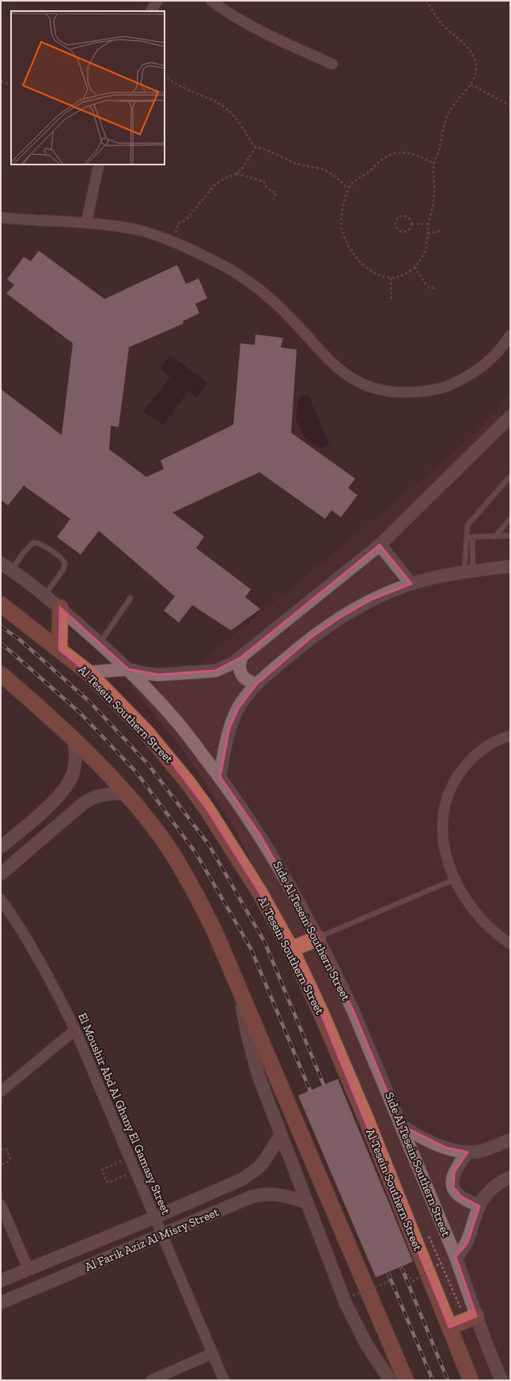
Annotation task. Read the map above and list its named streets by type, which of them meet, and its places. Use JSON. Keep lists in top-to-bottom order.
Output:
{
  "streets": {
    "main road": ["Al Tesein Southern Street"],
    "street": ["Side Al Tesein Southern Street", "El Moushir Abd Al Ghany El Gamasy Street", "Al Farik Aziz Al Misry Street"]
  },
  "crossings": [
    ["El Moushir Abd Al Ghany El Gamasy Street", "Al Farik Aziz Al Misry Street"]
  ]
}
